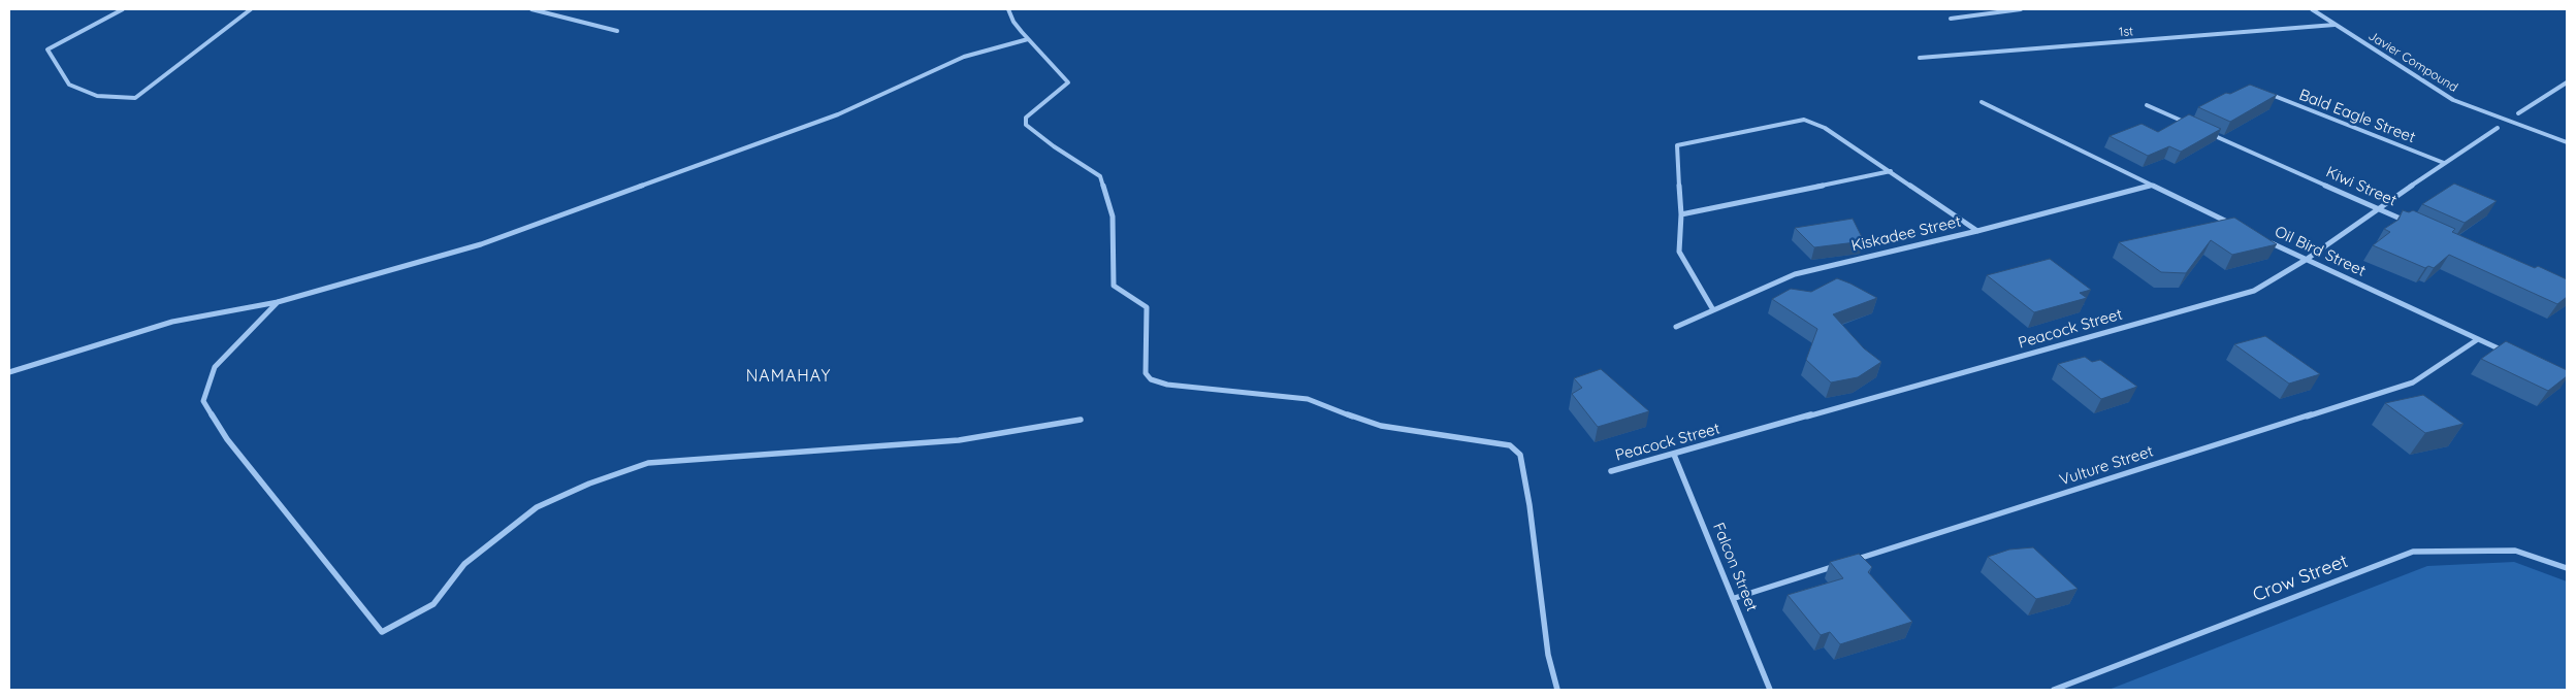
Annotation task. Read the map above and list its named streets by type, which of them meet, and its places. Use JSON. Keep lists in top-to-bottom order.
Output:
{
  "streets": {
    "street": [
      "1st",
      "Javier Compound",
      "Bald Eagle Street",
      "Kiwi Street",
      "Kiskadee Street",
      "Oil Bird Street",
      "Peacock Street",
      "Vulture Street",
      "Falcon Street",
      "Crow Street"
    ]
  },
  "crossings": [
    ["1st", "Javier Compound"],
    ["Bald Eagle Street", "Peacock Street"],
    ["Kiwi Street", "Peacock Street"],
    ["Oil Bird Street", "Peacock Street"],
    ["Oil Bird Street", "Vulture Street"],
    ["Peacock Street", "Falcon Street"]
  ],
  "districts": ["NAMAHAY"]
}
